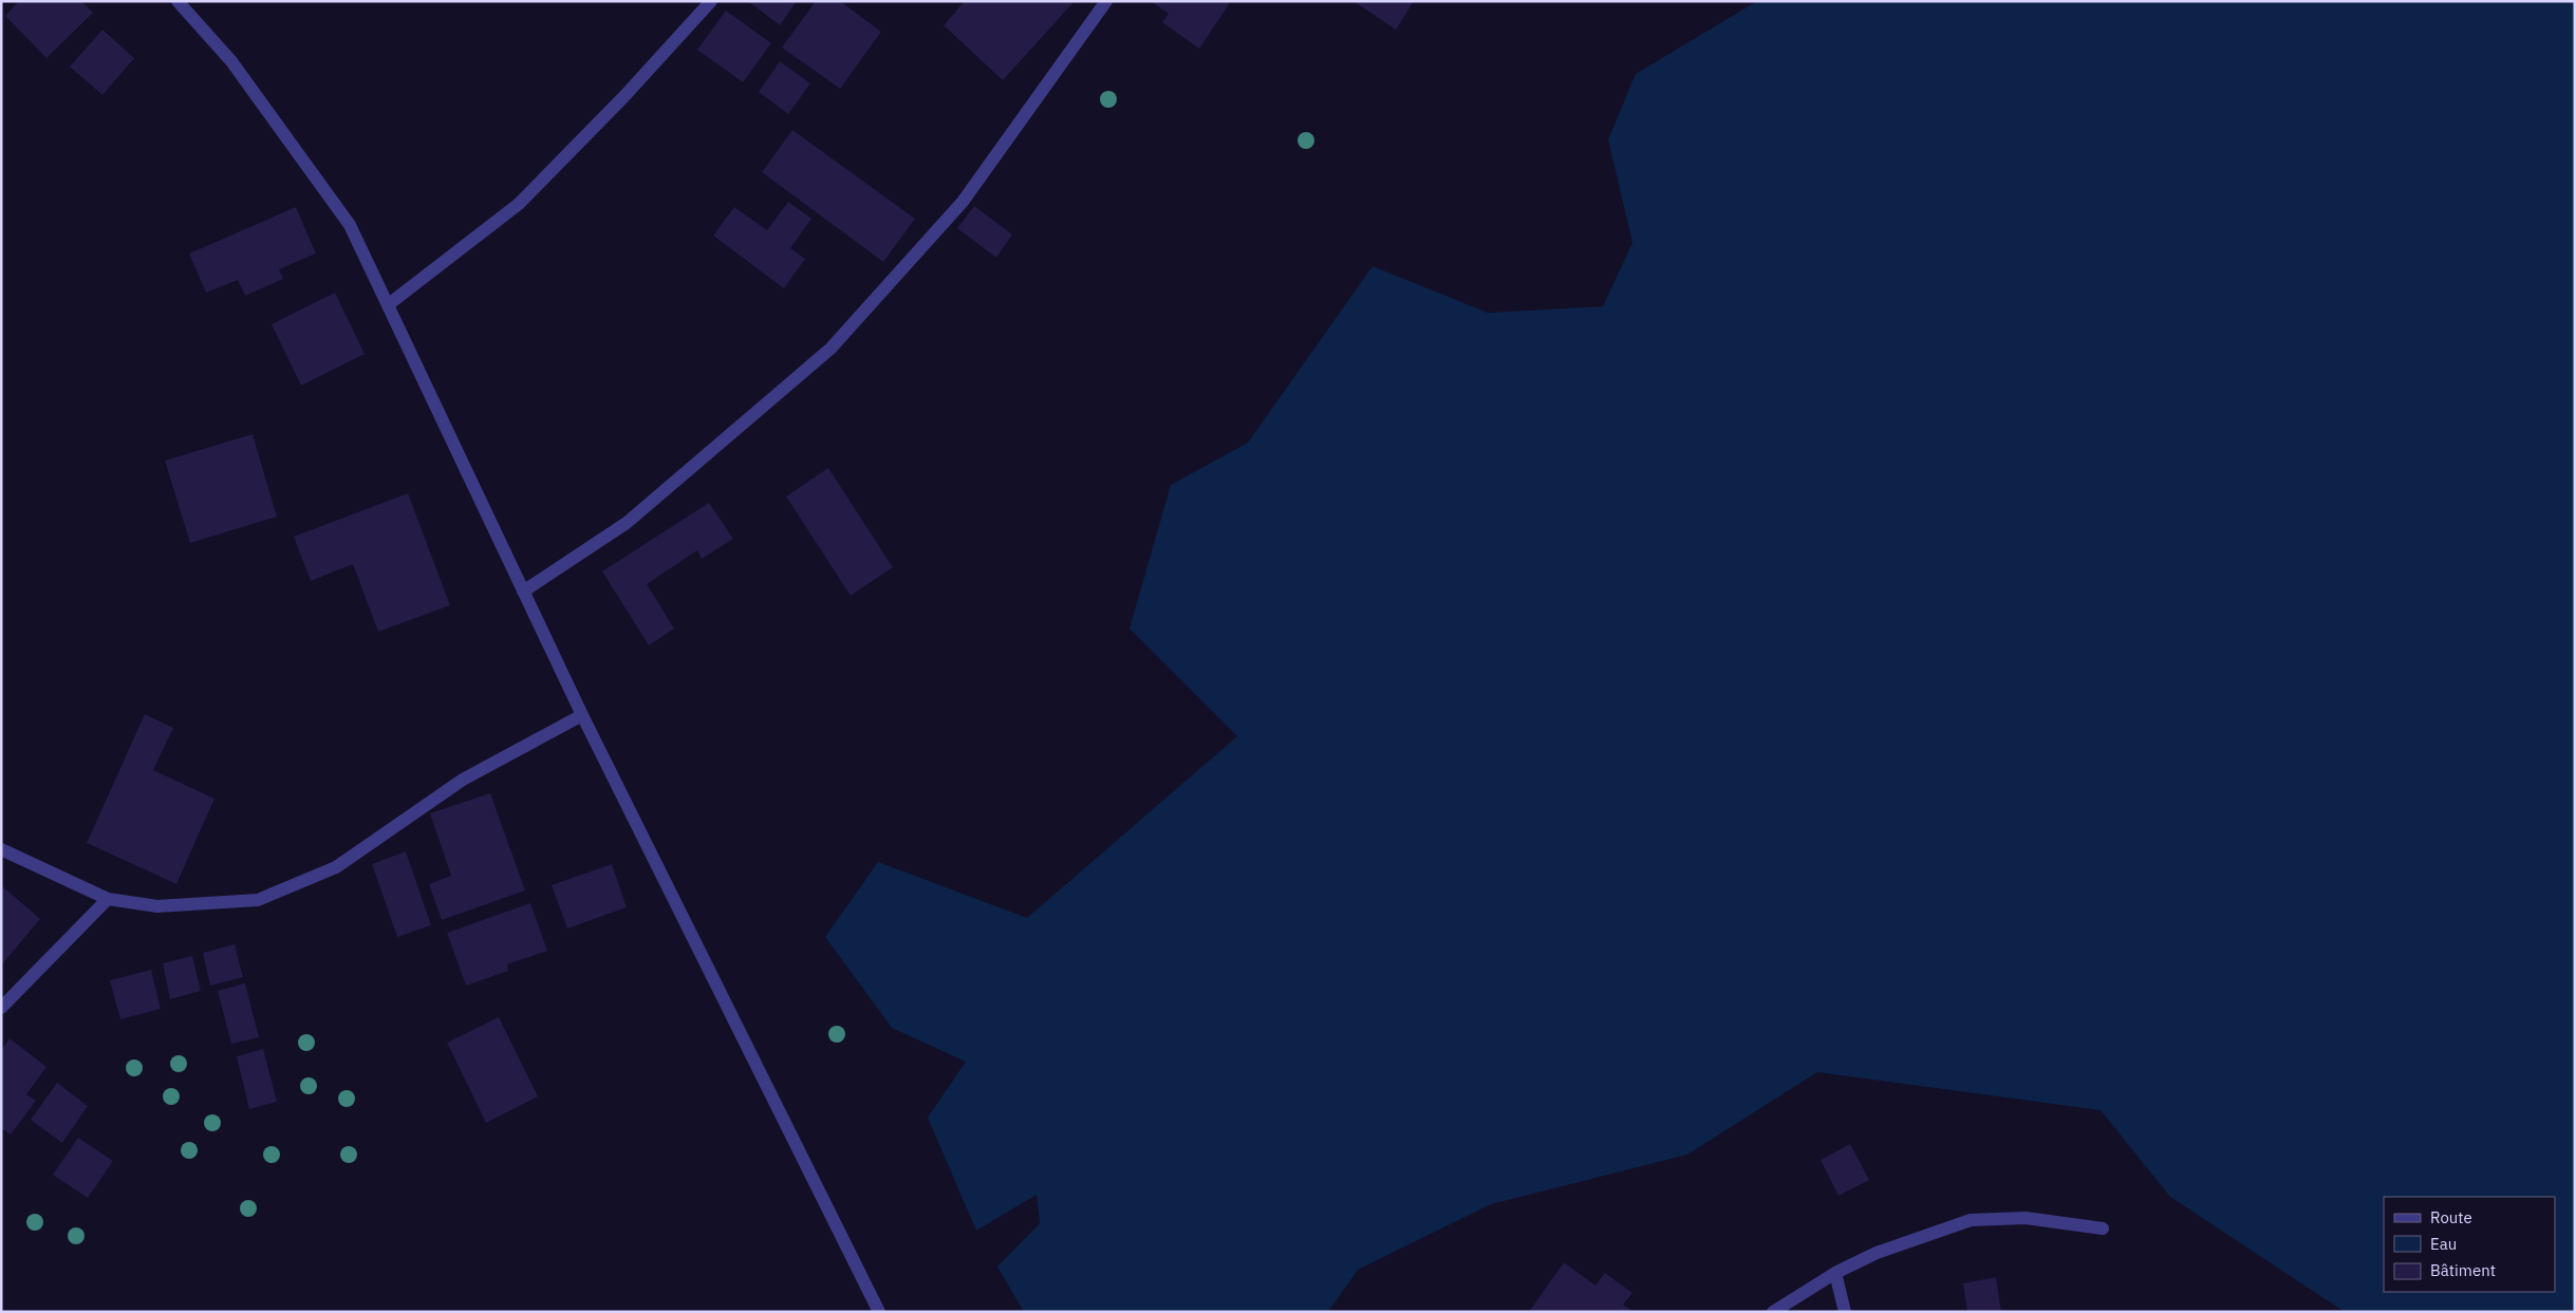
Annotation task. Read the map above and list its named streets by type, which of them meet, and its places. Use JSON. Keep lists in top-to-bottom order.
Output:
{
  "legend": ["Route", "Eau", "Bâtiment"]
}
